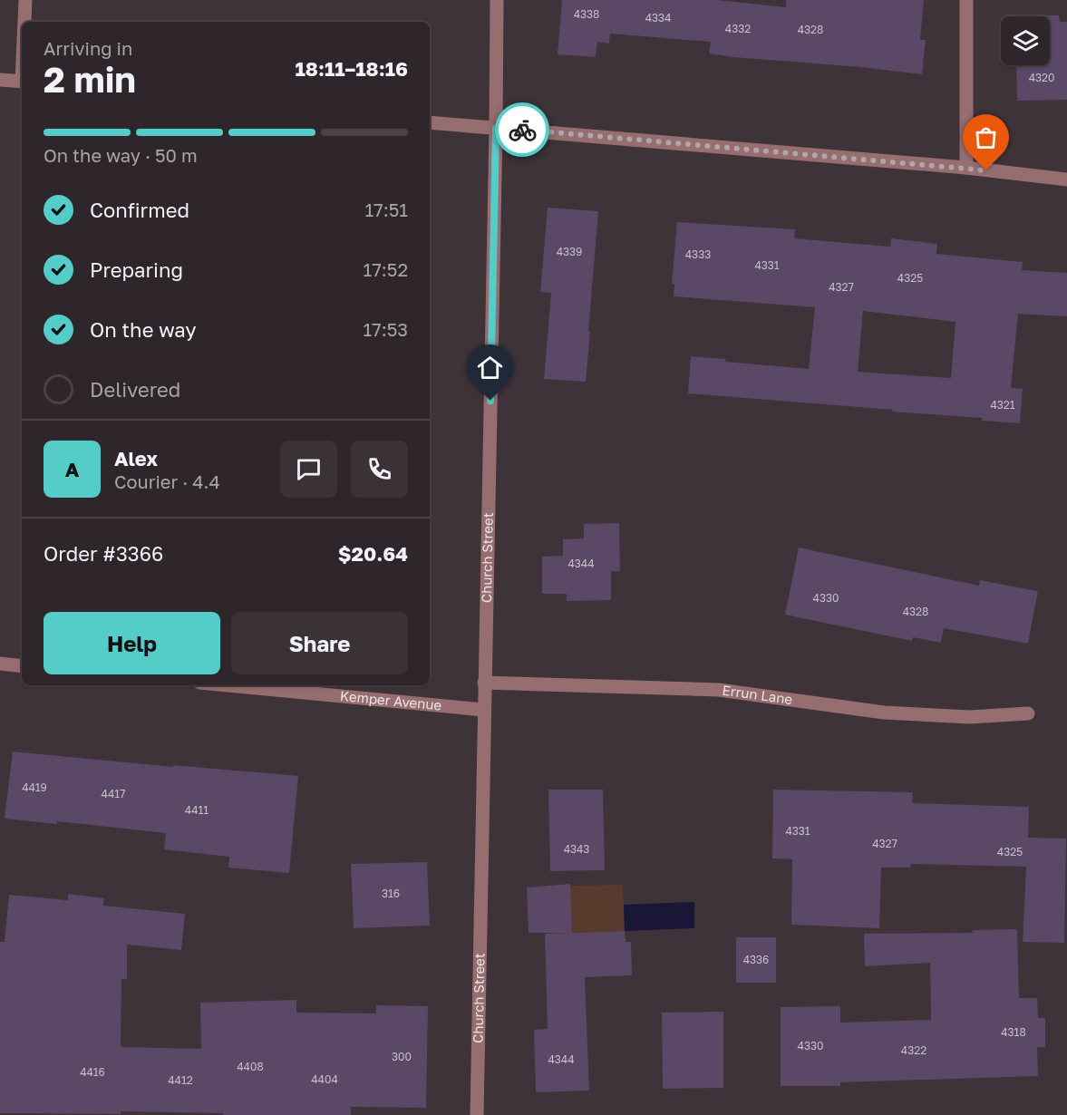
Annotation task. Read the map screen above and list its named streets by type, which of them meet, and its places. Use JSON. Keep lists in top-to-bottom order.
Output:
{
  "streets": {
    "street": ["Church Street", "Errun Lane", "Kemper Avenue"]
  },
  "crossings": [
    ["Church Street", "Errun Lane"],
    ["Church Street", "Kemper Avenue"]
  ],
  "house_numbers": [
    "4338",
    "4334",
    "4332",
    "4328",
    "4320",
    "4339",
    "4333",
    "4331",
    "4325",
    "4327",
    "4321",
    "4344",
    "4330",
    "4328",
    "4419",
    "4417",
    "4411",
    "4331",
    "4327",
    "4343",
    "4325",
    "316",
    "4336",
    "4318",
    "4330",
    "4322",
    "300",
    "4344",
    "4408",
    "4416",
    "4404",
    "4412"
  ],
  "page": {
    "heading": ["2 min", "Arriving in", "18:11–18:16"],
    "panel": [
      "Alex",
      "Courier · 4.4",
      "Order #3366",
      "$20.64"
    ],
    "bar": "On the way · 50 m",
    "list": [
      ["Confirmed", "17:51"],
      ["Preparing", "17:52"],
      ["On the way", "17:53"],
      "Delivered"
    ],
    "round": "A",
    "buttons": ["Help", "Share"]
  }
}
